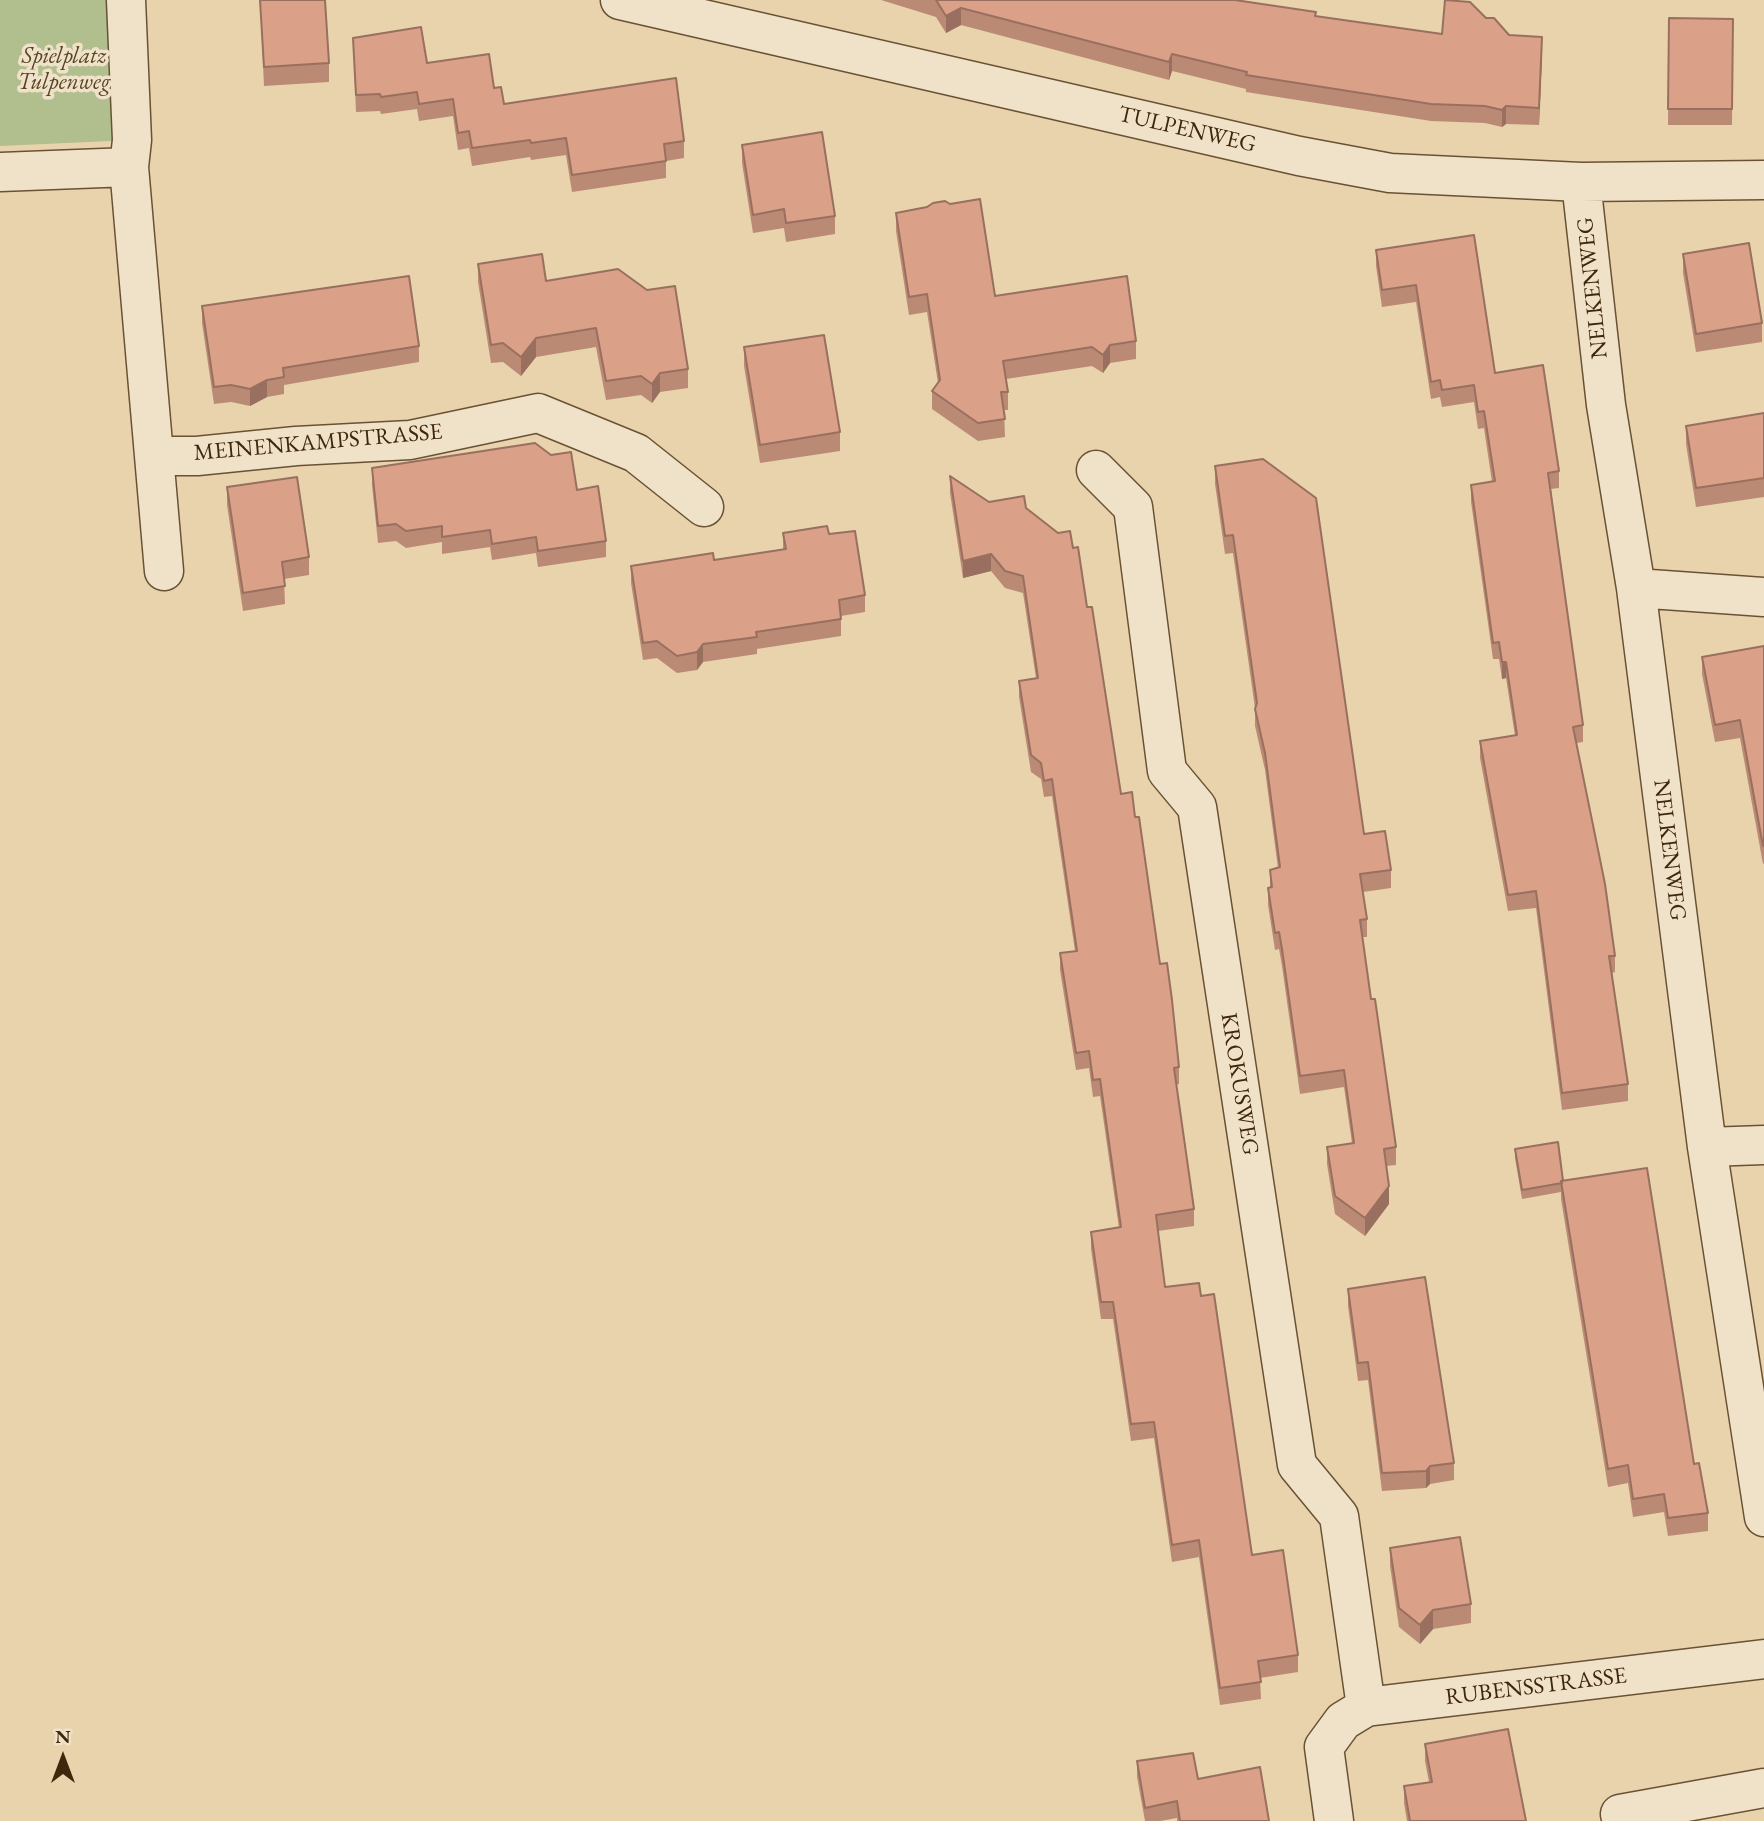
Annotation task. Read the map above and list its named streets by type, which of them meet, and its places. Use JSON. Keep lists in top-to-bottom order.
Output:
{
  "streets": {
    "street": [
      "TULPENWEG",
      "NELKENWEG",
      "MEINENKAMPSTRASSE",
      "KROKUSWEG",
      "RUBENSSTRASSE"
    ]
  },
  "crossings": [
    ["TULPENWEG", "NELKENWEG"],
    ["KROKUSWEG", "RUBENSSTRASSE"]
  ],
  "parks": ["Spielplatz Tulpenweg"],
  "north": "top"
}
